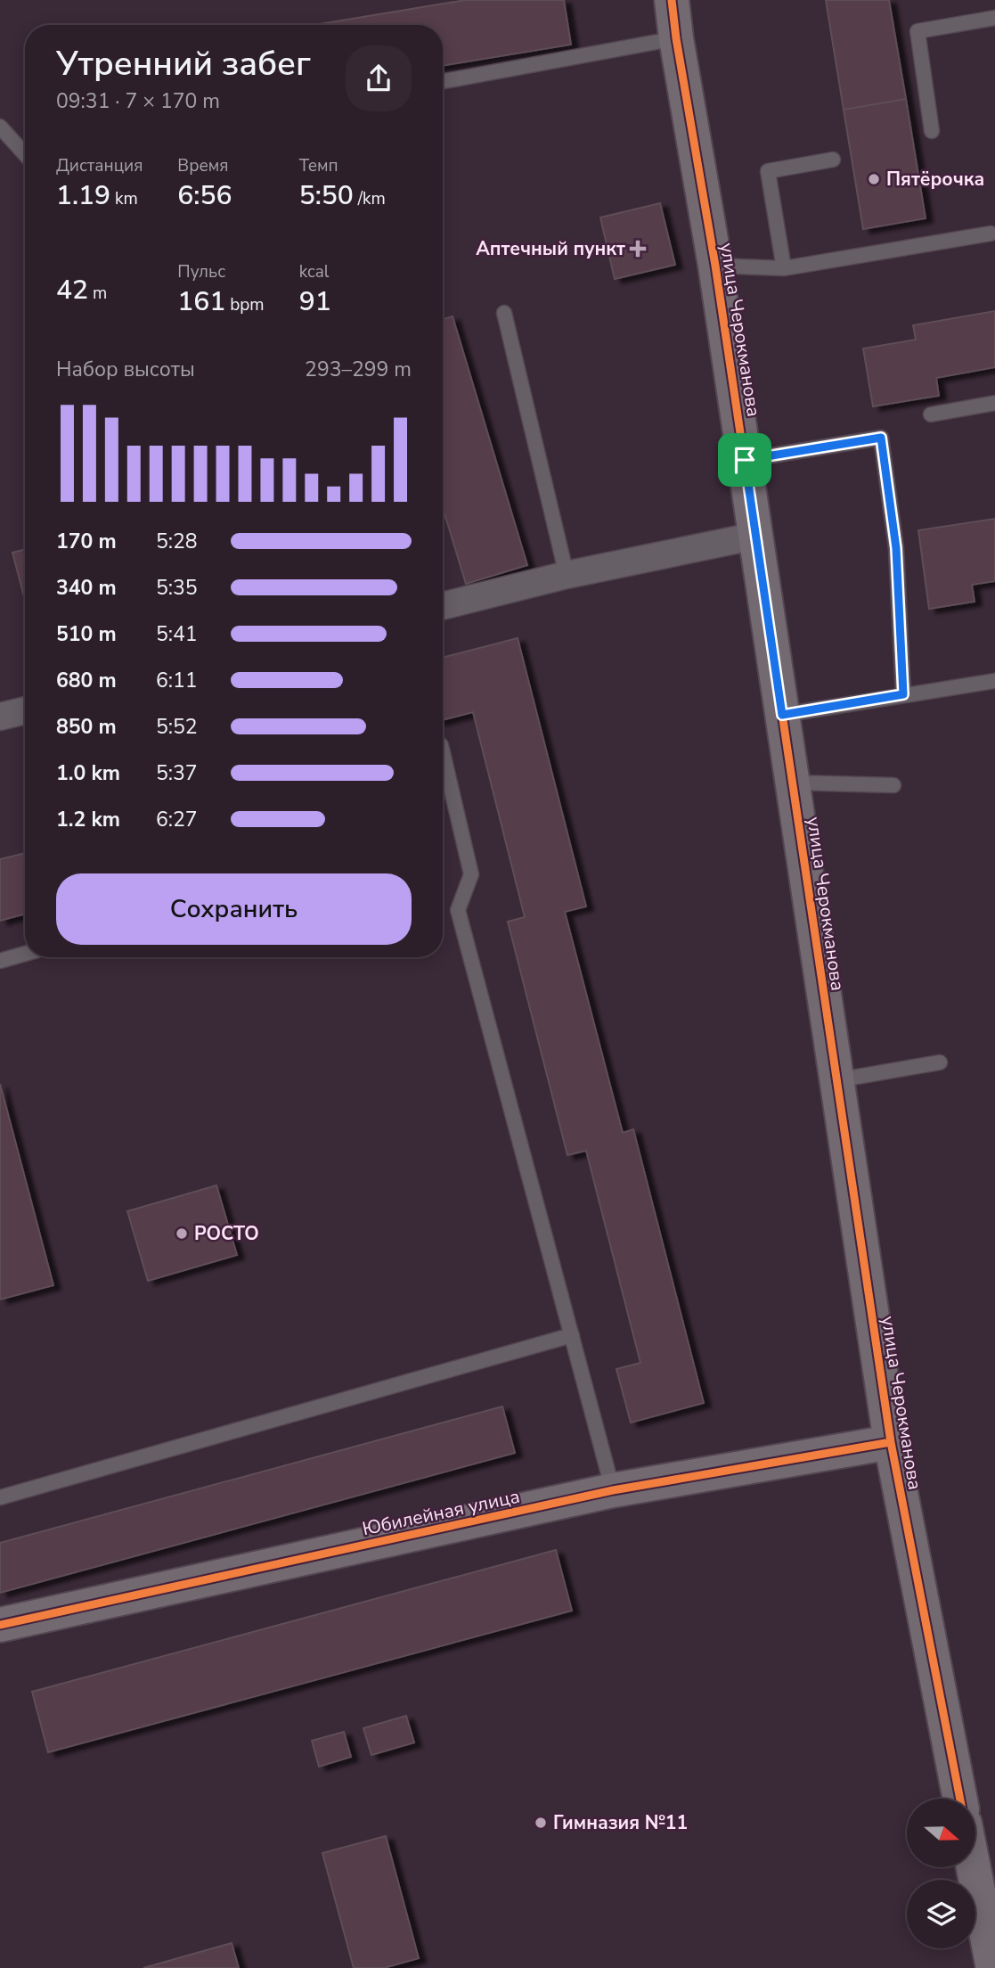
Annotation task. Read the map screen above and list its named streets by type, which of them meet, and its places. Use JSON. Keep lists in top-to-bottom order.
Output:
{
  "streets": {
    "street": ["улица Черокманова", "Юбилейная улица"]
  },
  "crossings": [
    ["улица Черокманова", "Юбилейная улица"]
  ],
  "places": {
    "other": ["Пятёрочка", "РОСТО", "Гимназия №11"],
    "health": ["Аптечный пункт"]
  },
  "north": "right",
  "page": {
    "heading": ["Утренний забег", "09:31 · 7 × 170 m"],
    "stats": [
      ["Дистанция", "1.19 km"],
      ["Время", "6:56"],
      ["Темп", "5:50 /km"],
      ["42 m"],
      ["Пульс", "161 bpm"],
      ["kcal", "91"]
    ],
    "chart": ["Набор высоты", "293–299 m"],
    "list": [
      {
        "name": "170 m",
        "note": "5:28"
      },
      {
        "name": "340 m",
        "note": "5:35"
      },
      {
        "name": "510 m",
        "note": "5:41"
      },
      {
        "name": "680 m",
        "note": "6:11"
      },
      {
        "name": "850 m",
        "note": "5:52"
      },
      {
        "name": "1.0 km",
        "note": "5:37"
      },
      {
        "name": "1.2 km",
        "note": "6:27"
      }
    ],
    "buttons": "Сохранить"
  }
}
